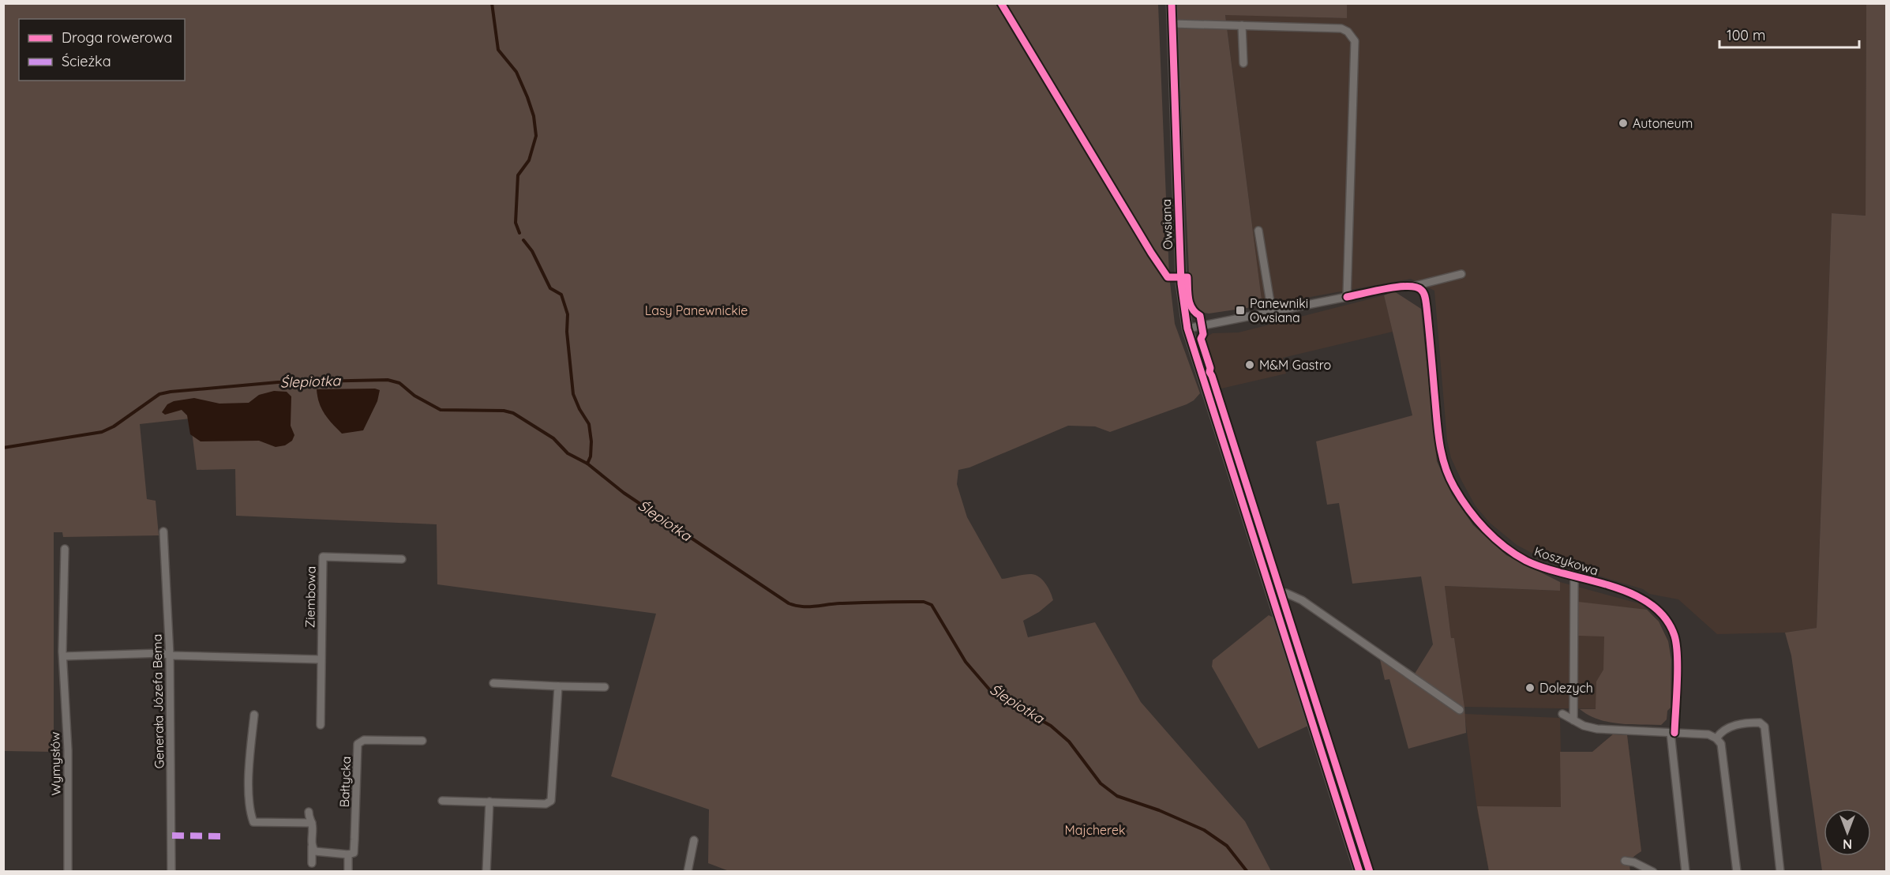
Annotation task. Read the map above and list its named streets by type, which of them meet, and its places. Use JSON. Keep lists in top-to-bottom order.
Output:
{
  "streets": {
    "street": [
      "Owsiana",
      "Koszykowa",
      "Ziembowa",
      "Generała Józefa Bema",
      "Wymysłów",
      "Bałtycka"
    ]
  },
  "water": ["Ślepiotka"],
  "parks": ["Lasy Panewnickie", "Majcherek"],
  "places": {
    "other": ["Autoneum", "M&M Gastro", "Dolezych"],
    "transit": ["Panewniki Owsiana"]
  },
  "legend": ["Droga rowerowa", "Ścieżka"],
  "scale_bar": "100 m",
  "north": "bottom"
}
